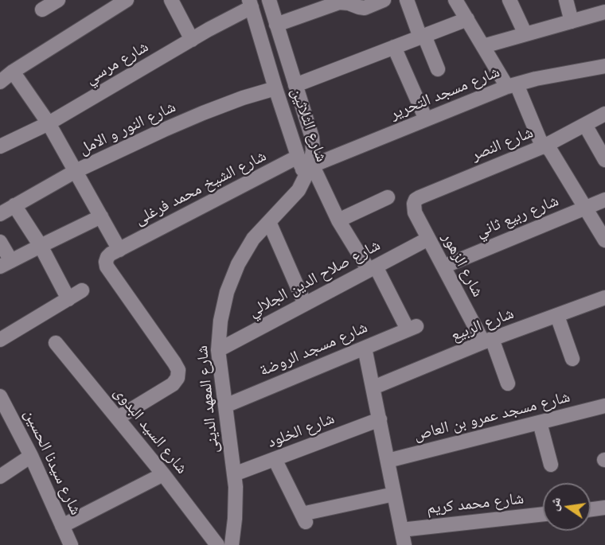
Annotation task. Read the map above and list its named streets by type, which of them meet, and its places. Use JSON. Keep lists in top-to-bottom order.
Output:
{
  "streets": {
    "street": [
      "شارع مرسي",
      "شارع مسجد التحرير",
      "شارع الثلاثين",
      "شارع النور و الامل",
      "شارع النصر",
      "شارع الشيخ محمد فرغلى",
      "شارع ربيع ثاني",
      "شارع الزهور",
      "شارع صلاح الدين الجلالي",
      "شارع الربيع",
      "شارع مسجد الروضة",
      "شارع المعهد الدينى",
      "شارع مسجد عمرو بن العاص",
      "شارع السيد البدوى",
      "شارع الخلود",
      "شارع سيدنا الحسين",
      "شارع محمد كريم"
    ]
  },
  "crossings": [
    ["شارع مرسي", "شارع الثلاثين"],
    ["شارع مسجد التحرير", "شارع الثلاثين"],
    ["شارع مسجد التحرير", "شارع الشيخ محمد فرغلى"],
    ["شارع مسجد التحرير", "شارع المعهد الدينى"],
    ["شارع الثلاثين", "شارع النور و الامل"],
    ["شارع الثلاثين", "شارع الشيخ محمد فرغلى"],
    ["شارع الثلاثين", "شارع المعهد الدينى"],
    ["شارع النصر", "شارع الزهور"],
    ["شارع الشيخ محمد فرغلى", "شارع المعهد الدينى"],
    ["شارع ربيع ثاني", "شارع الزهور"],
    ["شارع الزهور", "شارع صلاح الدين الجلالي"],
    ["شارع الزهور", "شارع الربيع"],
    ["شارع صلاح الدين الجلالي", "شارع مسجد الروضة"],
    ["شارع صلاح الدين الجلالي", "شارع المعهد الدينى"],
    ["شارع مسجد الروضة", "شارع المعهد الدينى"],
    ["شارع المعهد الدينى", "شارع السيد البدوى"],
    ["شارع المعهد الدينى", "شارع الخلود"]
  ],
  "north": "left"
}
